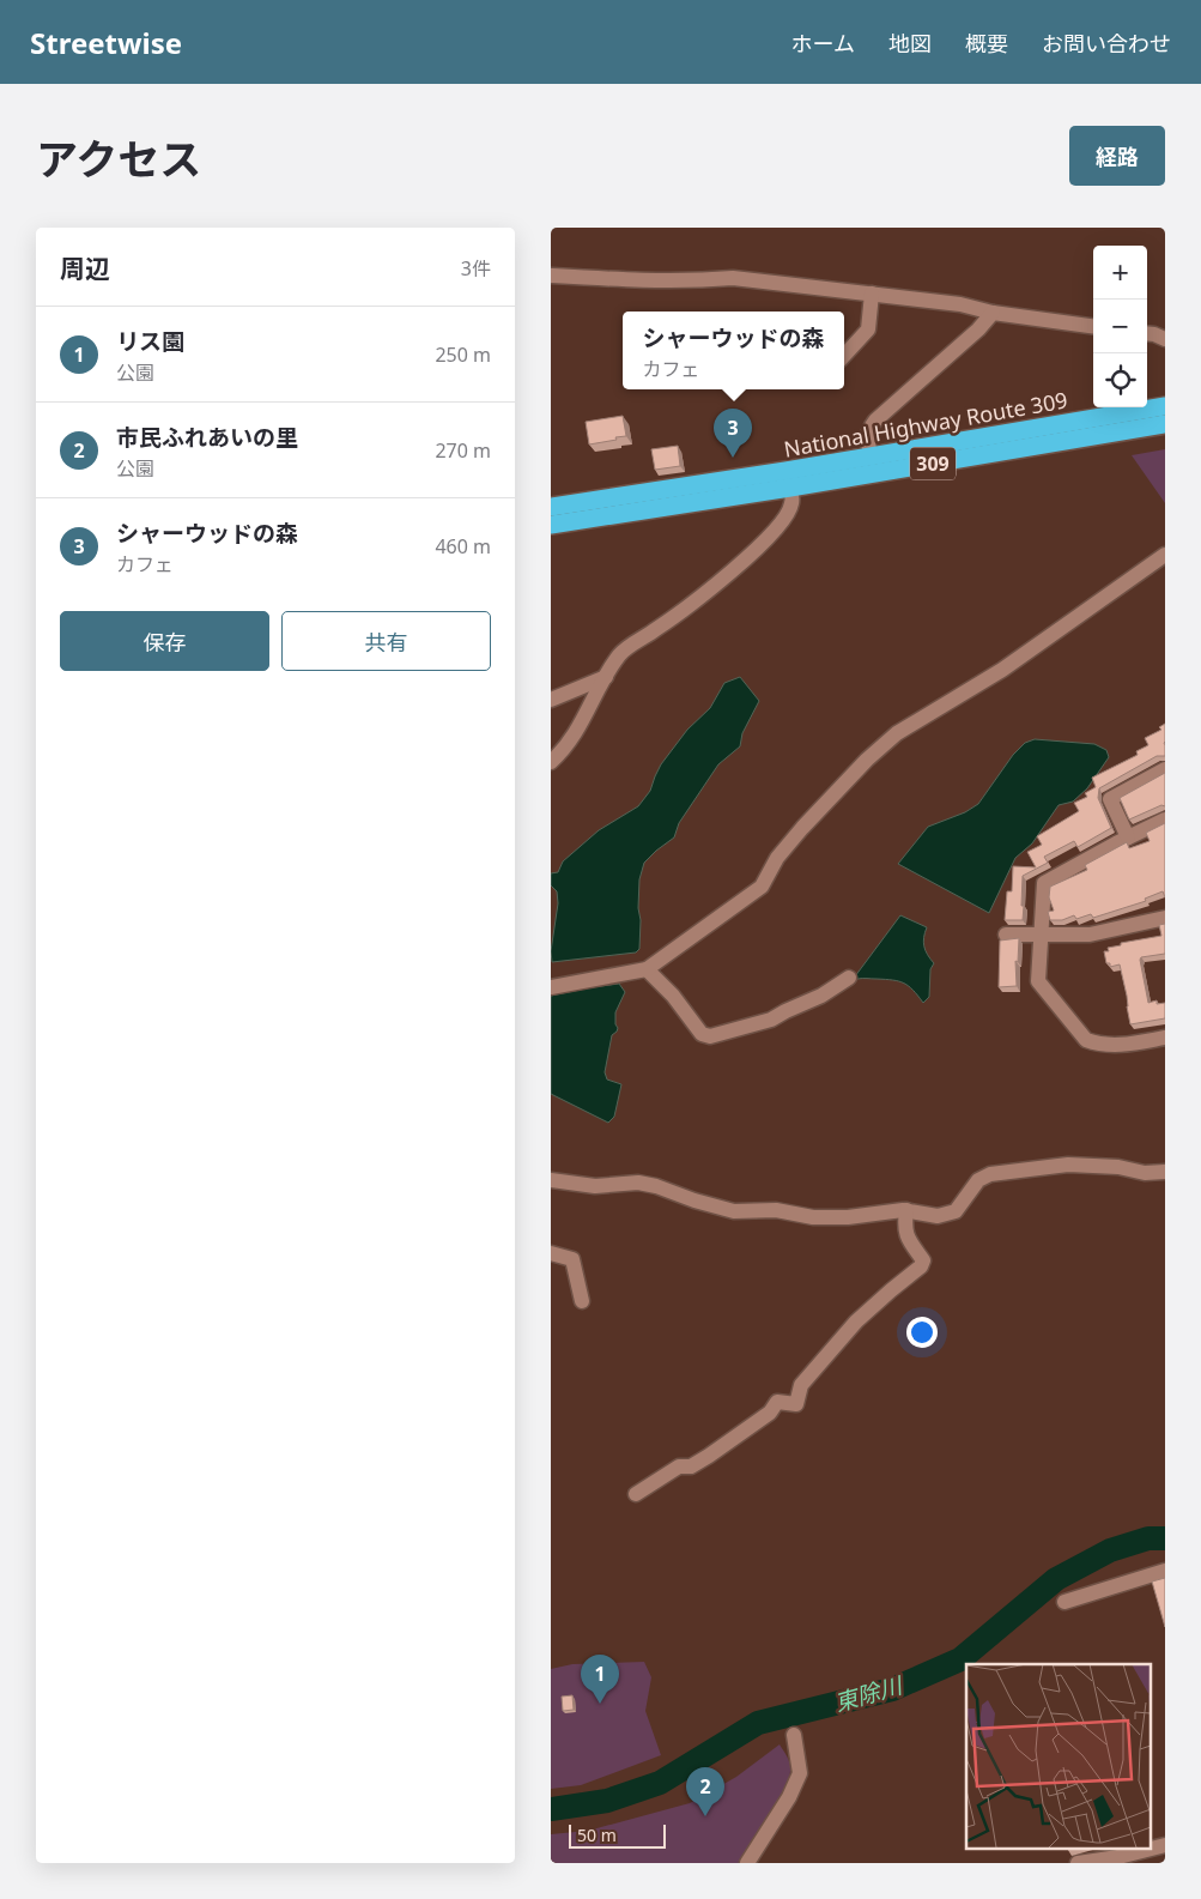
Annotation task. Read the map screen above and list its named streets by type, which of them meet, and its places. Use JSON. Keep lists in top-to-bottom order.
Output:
{
  "streets": {
    "highway": ["National Highway Route 309", "309"]
  },
  "water": ["東除川"],
  "scale_bar": "50 m",
  "page": {
    "header": "Streetwise",
    "nav": [
      "ホーム",
      "地図",
      "概要",
      "お問い合わせ"
    ],
    "title": "アクセス",
    "buttons": [
      "経路",
      ["保存", "共有"]
    ],
    "heading": ["周辺", "3件"],
    "map_buttons": ["+", "−"],
    "list": [
      {
        "mark": "1",
        "name": "リス園",
        "note": "公園",
        "value": "250 m"
      },
      {
        "mark": "2",
        "name": "市民ふれあいの里",
        "note": "公園",
        "value": "270 m"
      },
      {
        "mark": "3",
        "name": "シャーウッドの森",
        "note": "カフェ",
        "value": "460 m"
      }
    ],
    "popup": ["シャーウッドの森", "カフェ"],
    "pins": ["3", "1", "2"],
    "scale": "50 m"
  }
}
